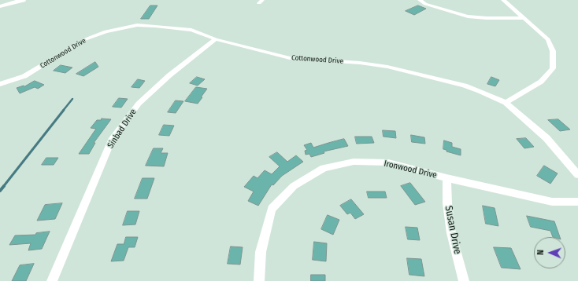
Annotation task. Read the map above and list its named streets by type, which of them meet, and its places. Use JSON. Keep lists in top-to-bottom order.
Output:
{
  "streets": {
    "street": [
      "Cottonwood Drive",
      "Sinbad Drive",
      "Ironwood Drive",
      "Susan Drive"
    ]
  },
  "crossings": [
    ["Cottonwood Drive", "Sinbad Drive"],
    ["Ironwood Drive", "Susan Drive"]
  ],
  "north": "left"
}
